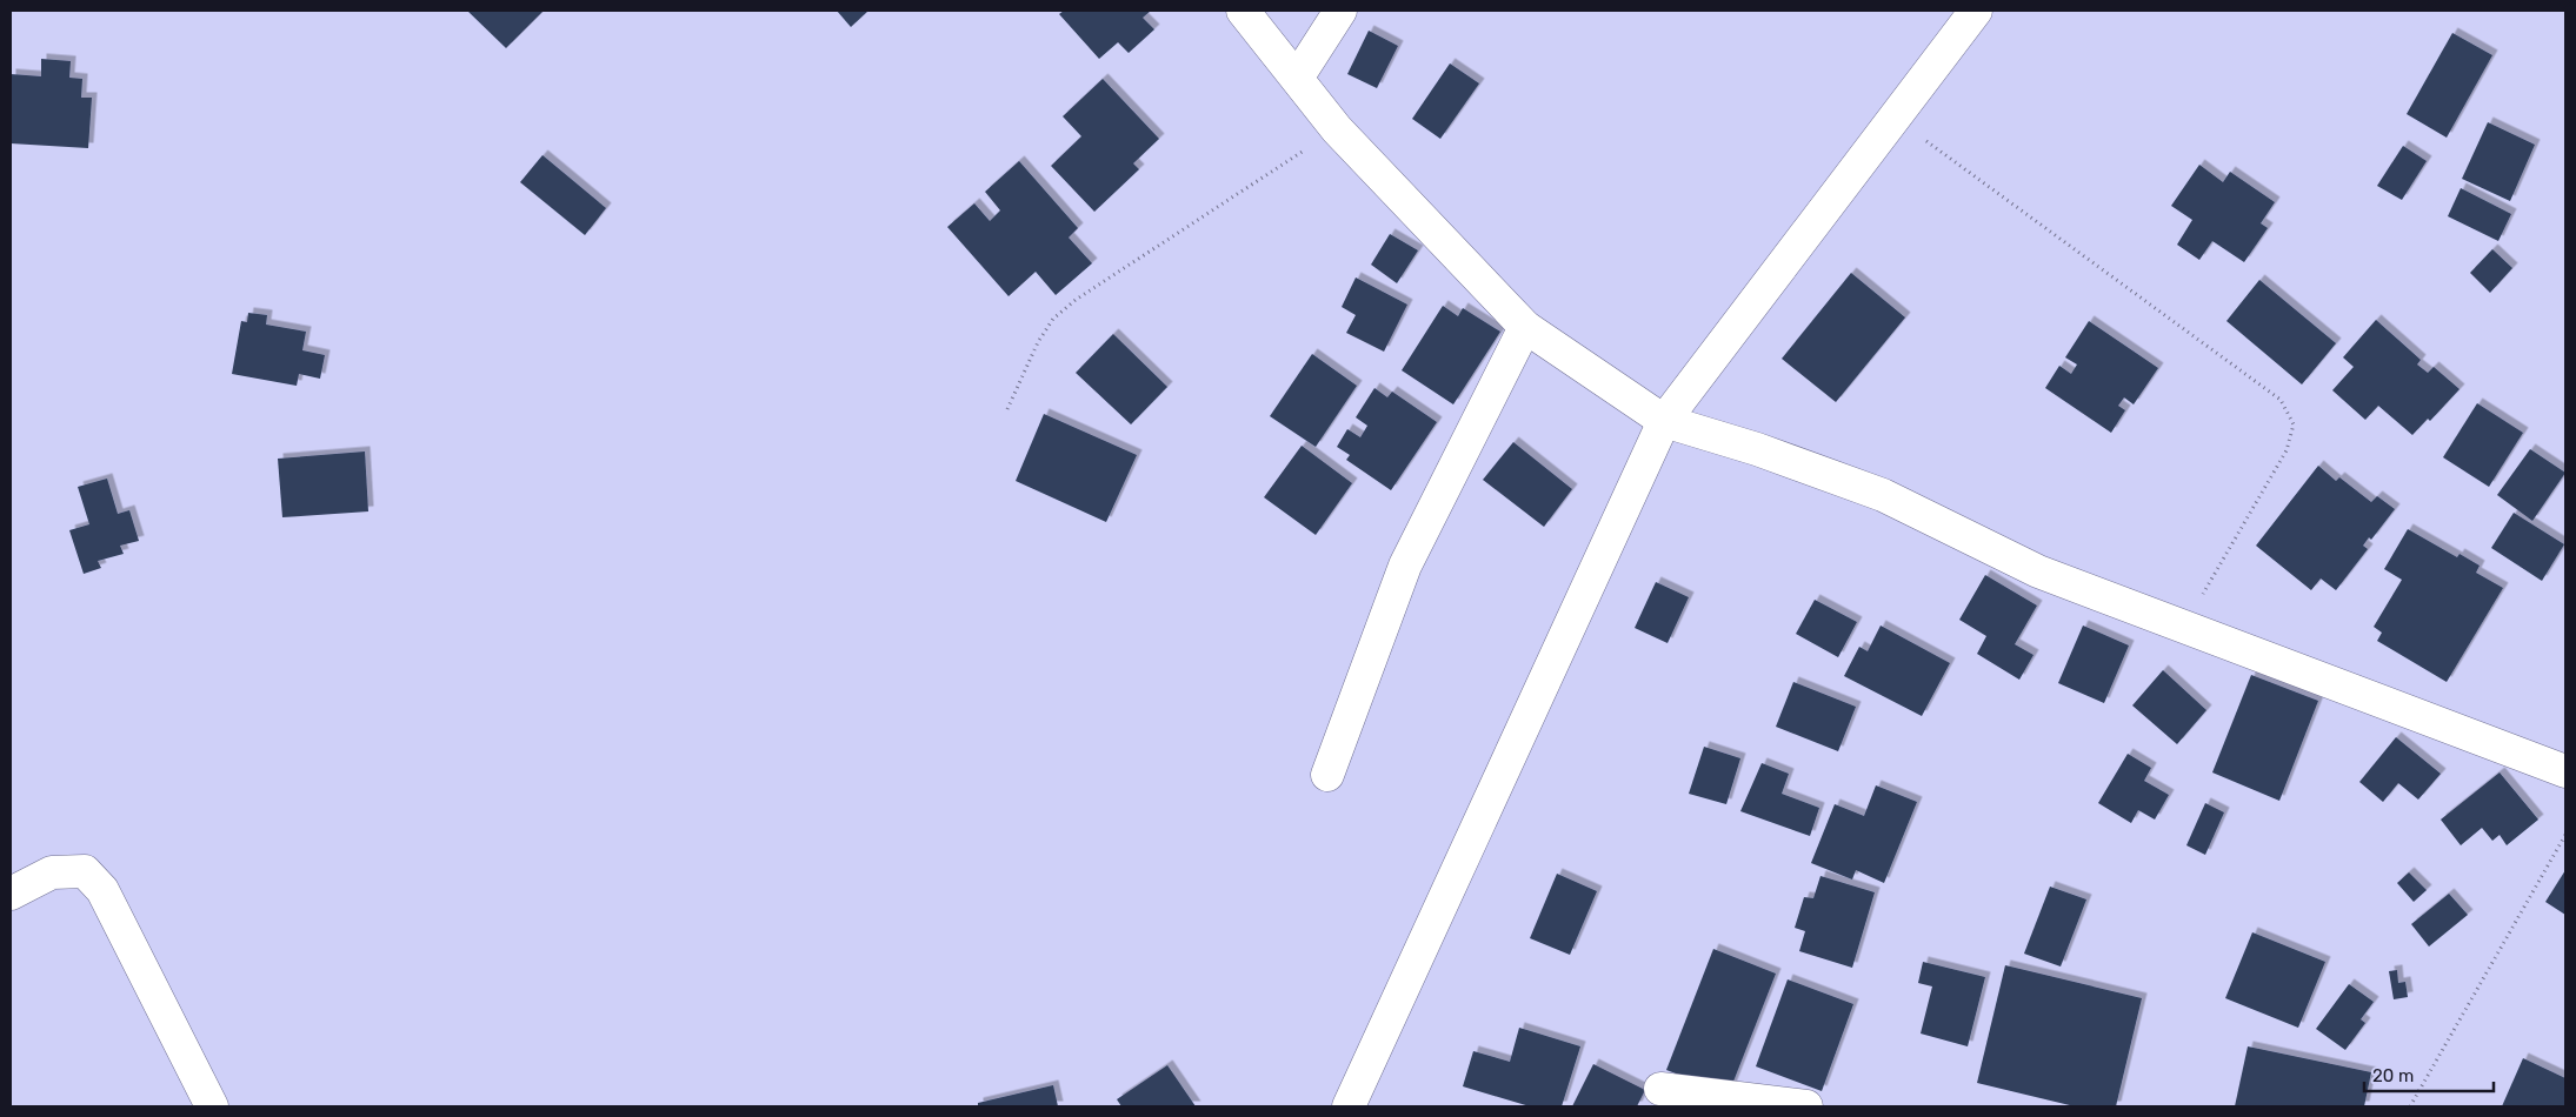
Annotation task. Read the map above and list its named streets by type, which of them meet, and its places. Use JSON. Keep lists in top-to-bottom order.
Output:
{
  "scale_bar": "20 m"
}
